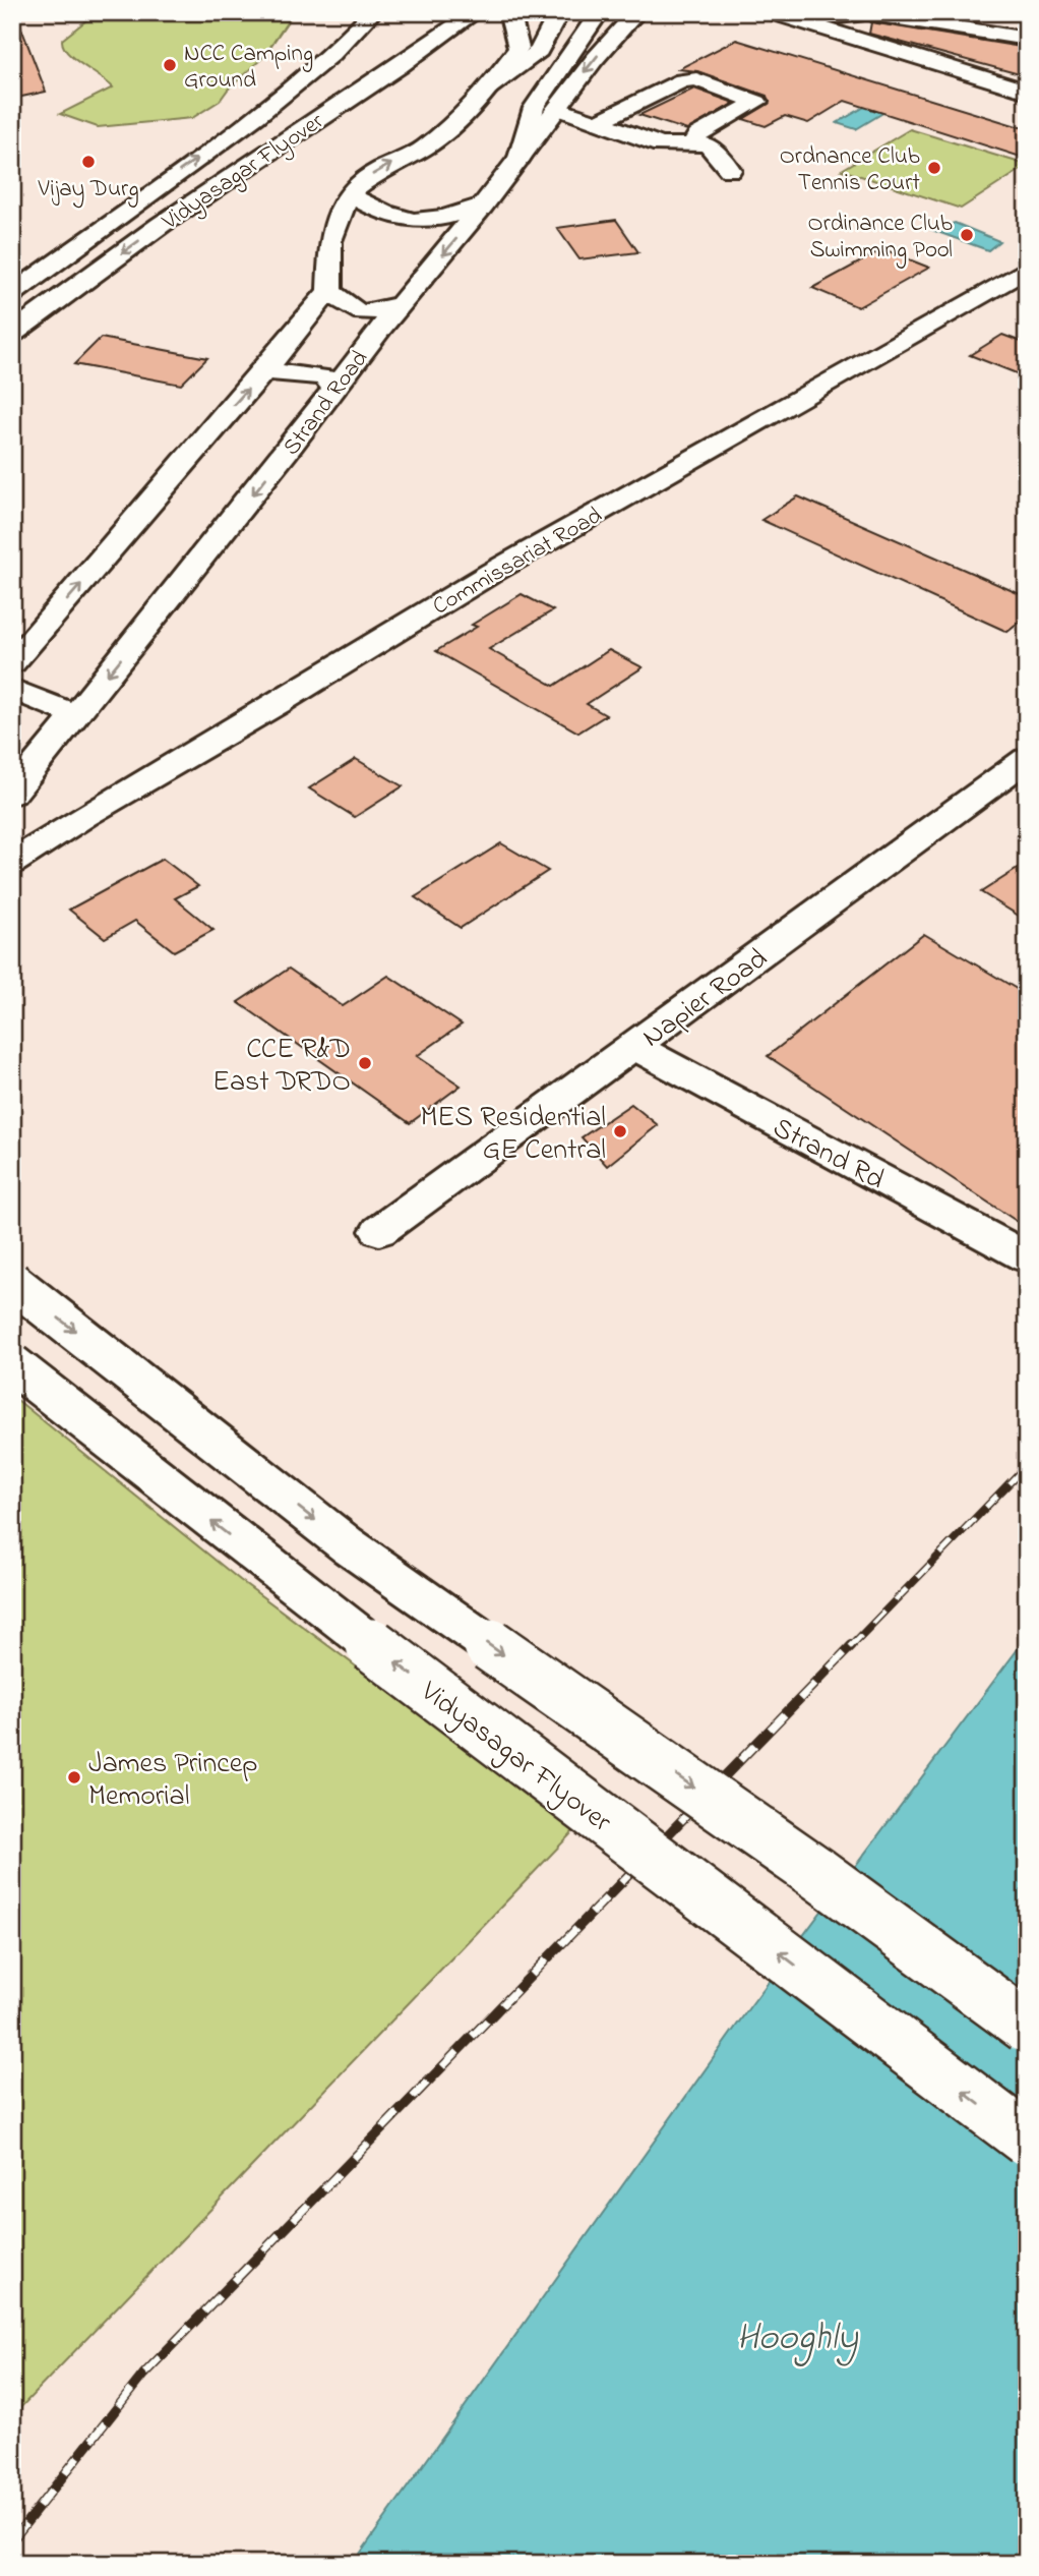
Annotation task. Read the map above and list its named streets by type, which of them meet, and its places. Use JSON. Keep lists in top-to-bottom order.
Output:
{
  "streets": {
    "main road": [
      "Vidyasagar Flyover",
      "Strand Road",
      "Commissariat Road",
      "Napier Road",
      "Strand Rd"
    ]
  },
  "crossings": [
    ["Napier Road", "Strand Rd"]
  ],
  "water": ["Hooghly"],
  "places": [
    "NCC Camping Ground",
    "Vijay Durg",
    "Ordnance Club Tennis Court",
    "Ordinance Club Swimming Pool",
    "CCE R&D East DRDO",
    "MES Residential GE Central",
    "James Princep Memorial"
  ]
}
